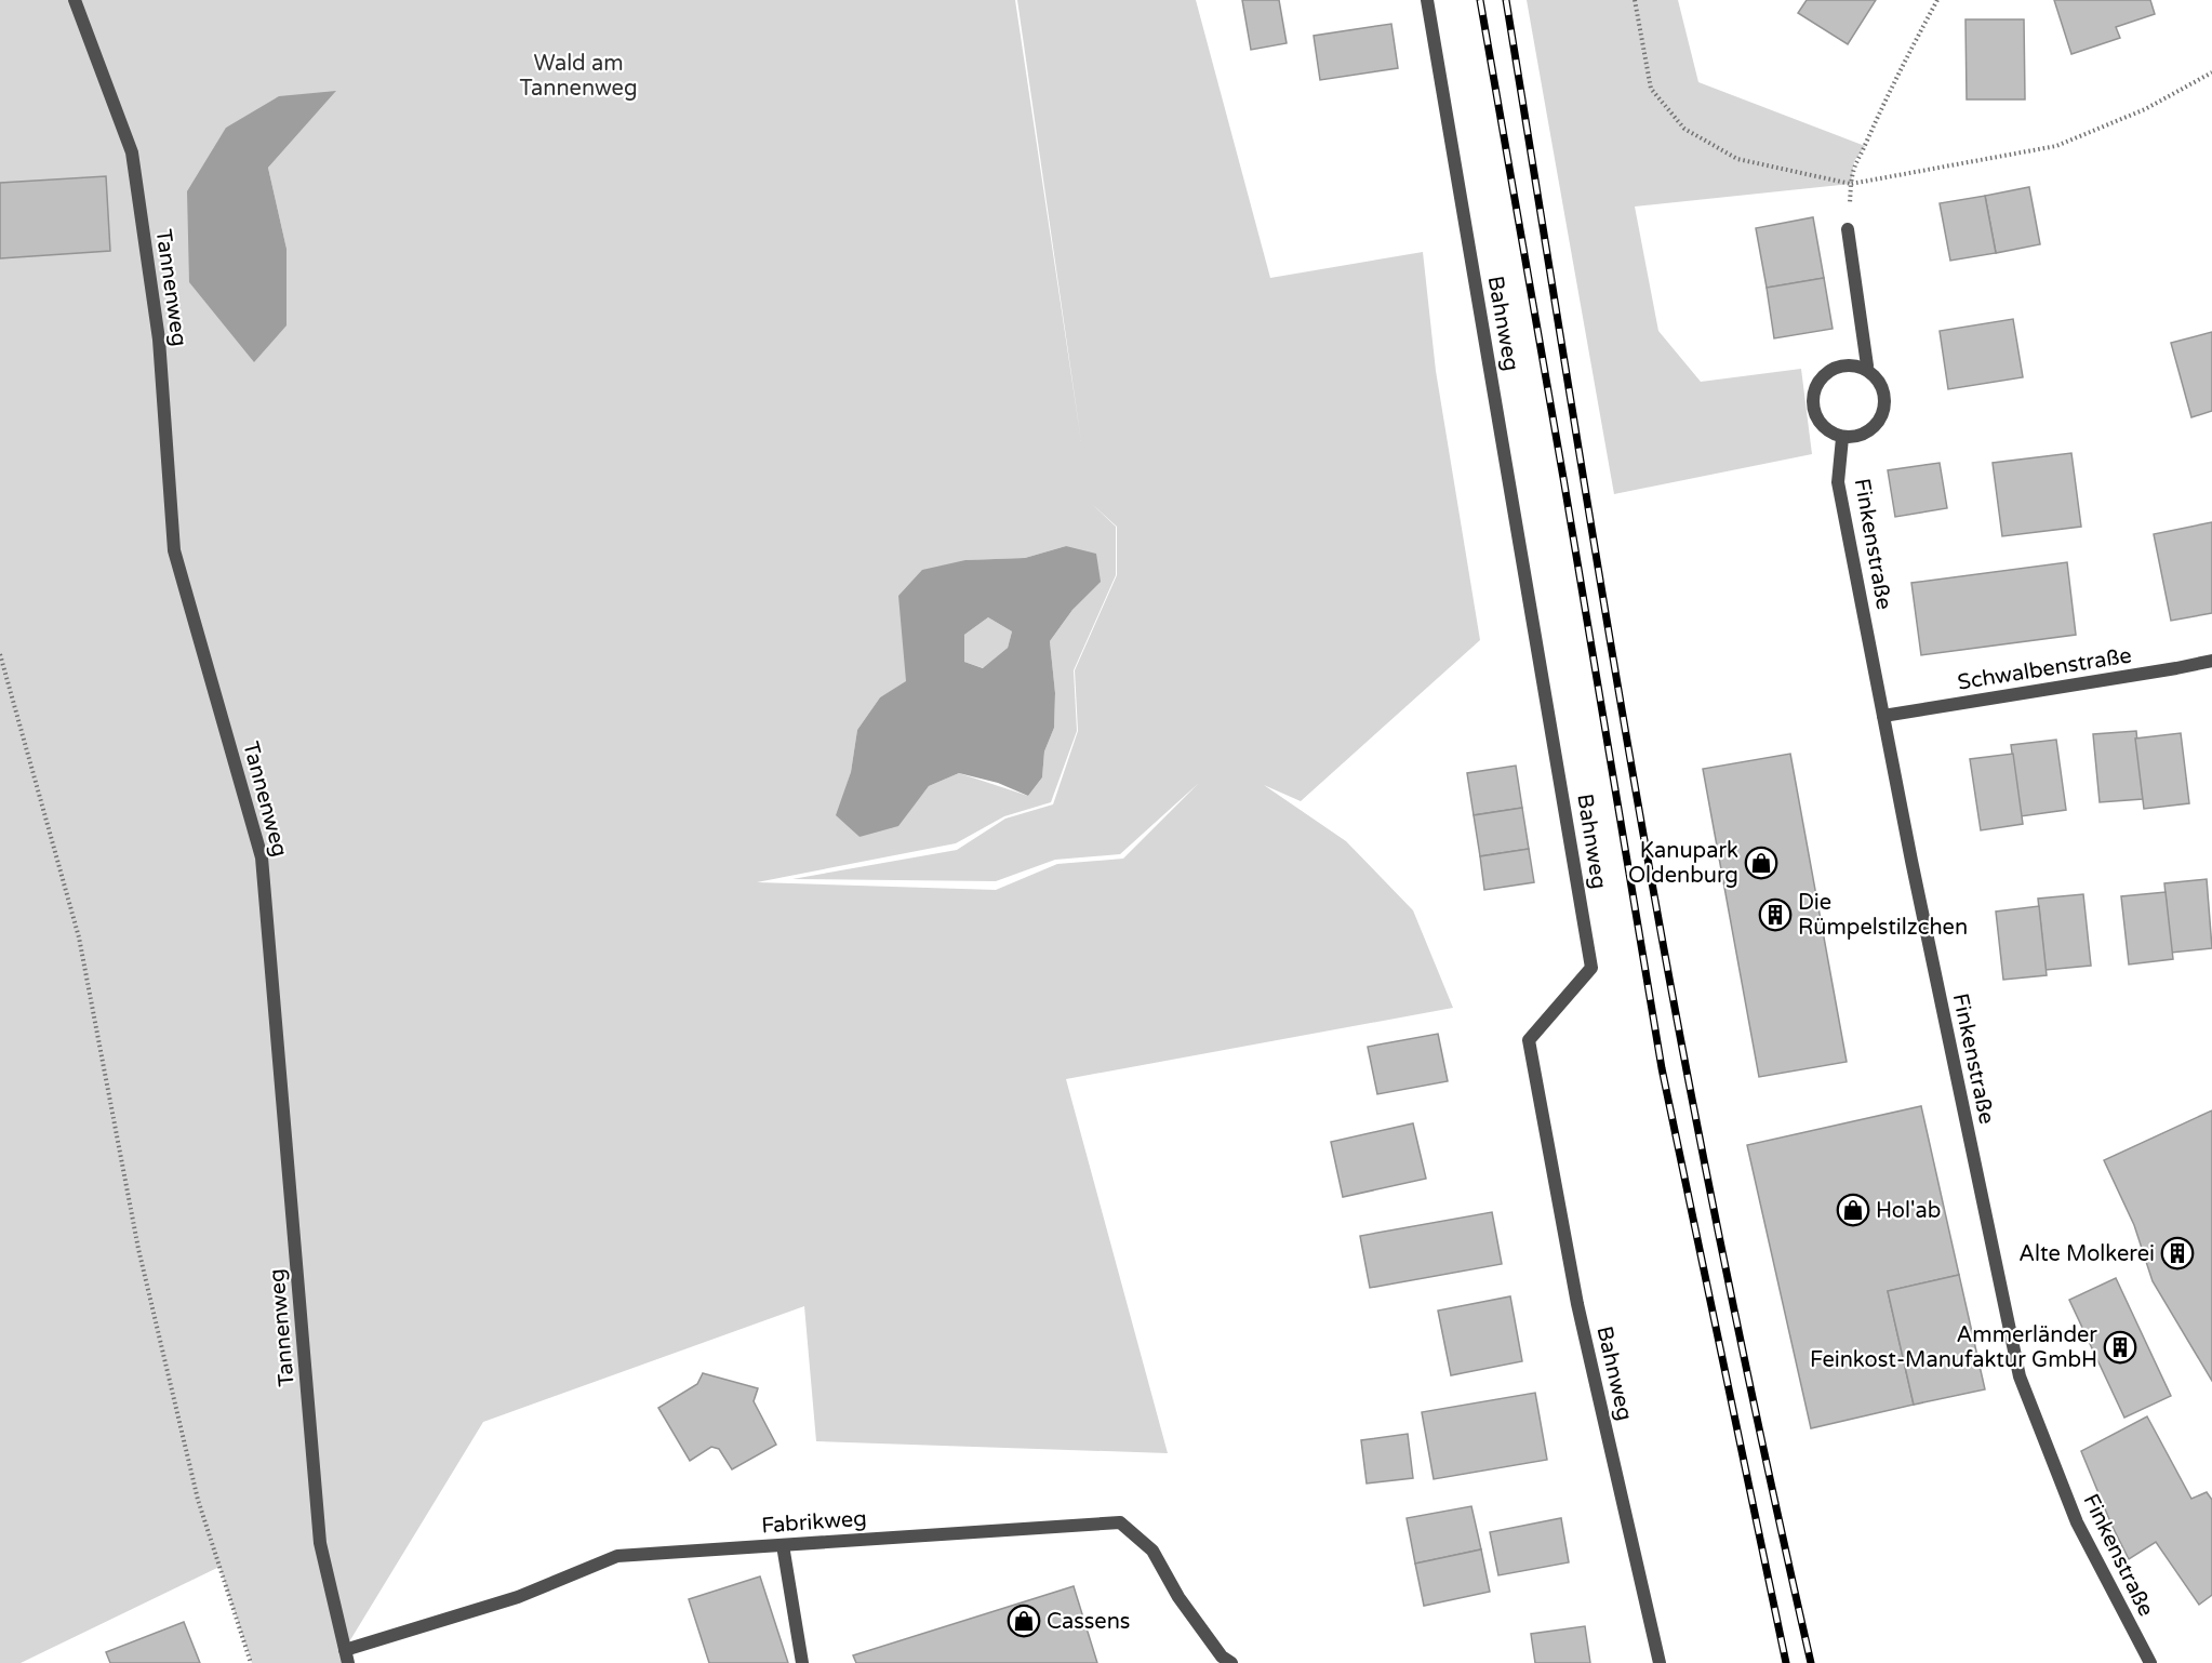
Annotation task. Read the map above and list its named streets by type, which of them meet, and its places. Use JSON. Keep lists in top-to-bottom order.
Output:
{
  "streets": {
    "street": [
      "Tannenweg",
      "Bahnweg",
      "Finkenstraße",
      "Schwalbenstraße",
      "Fabrikweg"
    ]
  },
  "crossings": [
    ["Tannenweg", "Fabrikweg"],
    ["Finkenstraße", "Schwalbenstraße"]
  ],
  "parks": ["Wald am Tannenweg"],
  "places": {
    "shop": ["Kanupark Oldenburg", "Hol'ab", "Cassens"],
    "building": ["Die Rümpelstilzchen", "Alte Molkerei", "Ammerländer Feinkost-Manufaktur GmbH"]
  }
}
